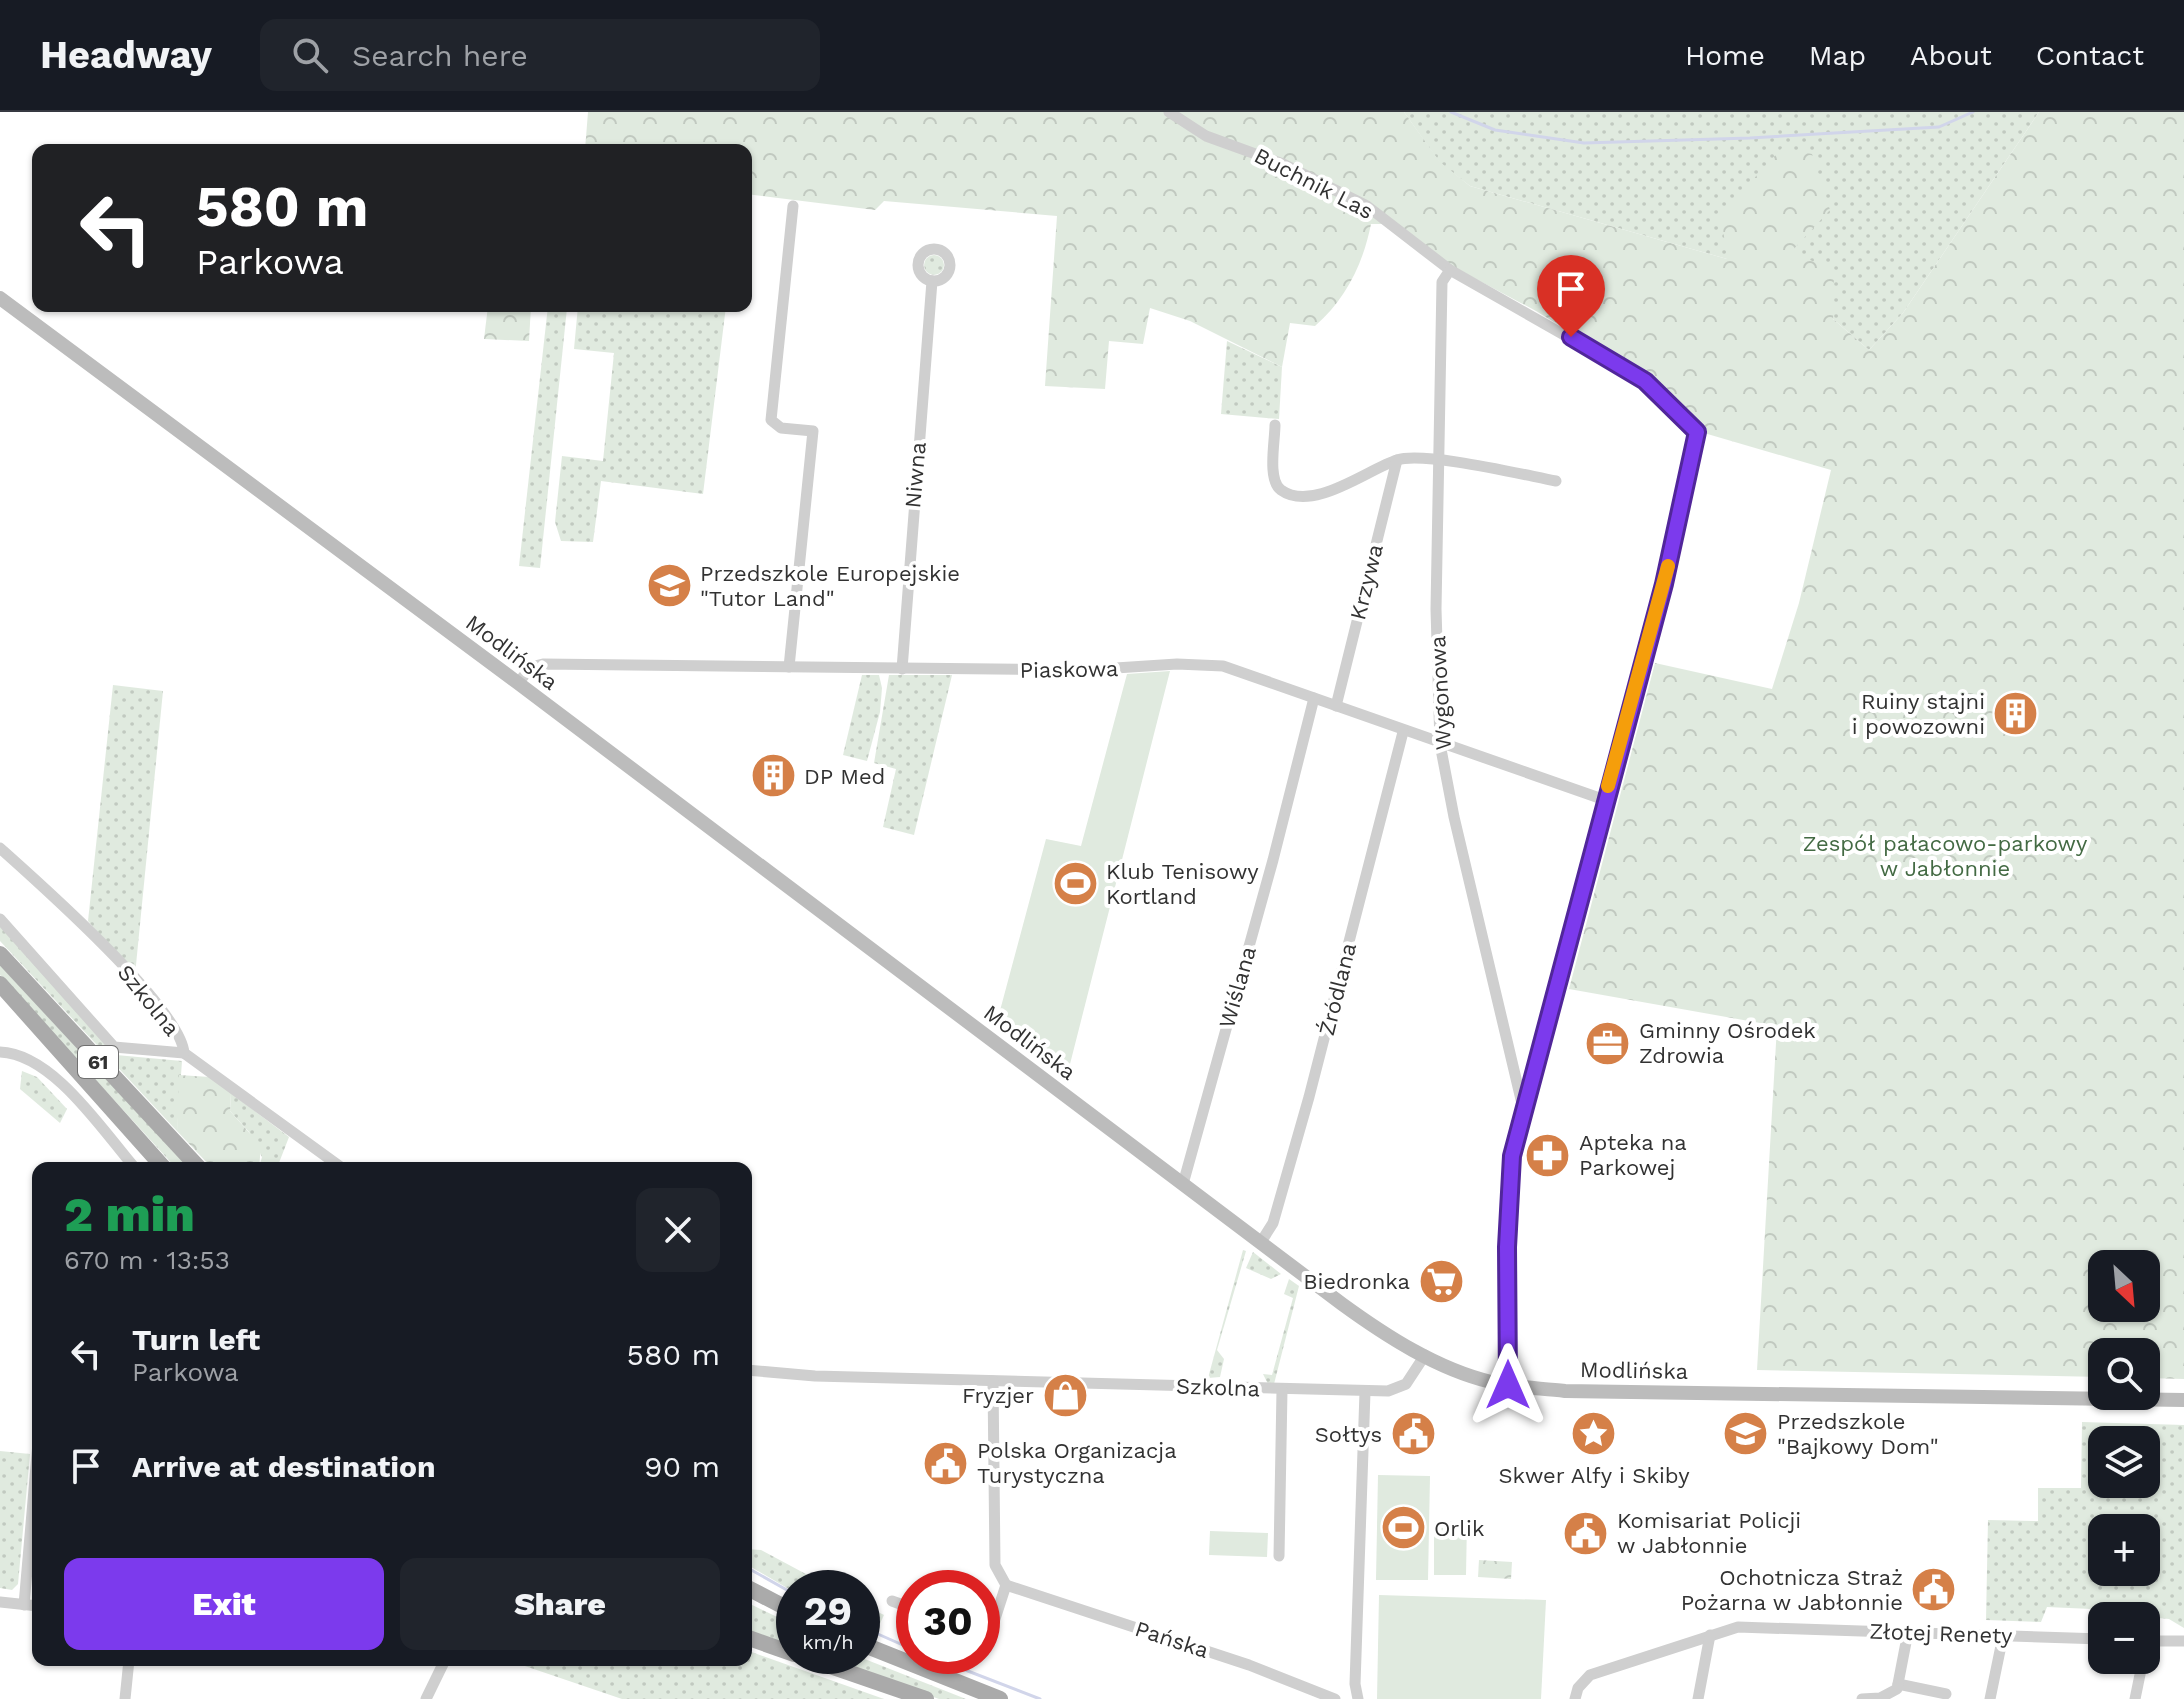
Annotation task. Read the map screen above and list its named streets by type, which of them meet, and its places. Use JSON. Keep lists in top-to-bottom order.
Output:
{
  "streets": {
    "main road": ["Modlińska", "61"],
    "street": [
      "Buchnik Las",
      "Niwna",
      "Krzywa",
      "Piaskowa",
      "Wygonowa",
      "Wiślana",
      "Źródlana",
      "Szkolna",
      "Złotej Renety",
      "Pańska"
    ]
  },
  "crossings": [
    ["Buchnik Las", "Piaskowa"],
    ["Buchnik Las", "Wygonowa"],
    ["Niwna", "Piaskowa"],
    ["Krzywa", "Piaskowa"],
    ["Modlińska", "Piaskowa"],
    ["Modlińska", "Wiślana"],
    ["Modlińska", "Źródlana"],
    ["Modlińska", "Szkolna"],
    ["Piaskowa", "Wygonowa"],
    ["Piaskowa", "Wiślana"],
    ["Piaskowa", "Źródlana"]
  ],
  "parks": ["Zespół pałacowo-parkowy w Jabłonnie"],
  "places": {
    "school or university": ["Przedszkole Europejskie \"Tutor Land\"", "Przedszkole \"Bajkowy Dom\""],
    "building": ["Ruiny stajni i powozowni", "DP Med"],
    "sports": ["Klub Tenisowy Kortland", "Orlik"],
    "office": ["Gminny Ośrodek Zdrowia"],
    "pharmacy": ["Apteka na Parkowej"],
    "supermarket": ["Biedronka"],
    "shop": ["Fryzjer"],
    "public building": [
      "Sołtys",
      "Polska Organizacja Turystyczna",
      "Komisariat Policji w Jabłonnie",
      "Ochotnicza Straż Pożarna w Jabłonnie"
    ],
    "place": ["Skwer Alfy i Skiby"]
  },
  "north": "bottom right",
  "page": {
    "header": "Headway",
    "search": "Search here",
    "nav": [
      "Home",
      "Map",
      "About",
      "Contact"
    ],
    "turn": ["580 m", "Parkowa"],
    "heading": ["2 min", "670 m · 13:53"],
    "map_buttons": ["+", "−"],
    "list": [
      {
        "name": "Turn left",
        "note": "Parkowa",
        "value": "580 m"
      },
      {
        "name": "Arrive at destination",
        "value": "90 m"
      }
    ],
    "buttons": ["Exit", "Share"],
    "speed": "29 km/h",
    "limit": "30"
  }
}
